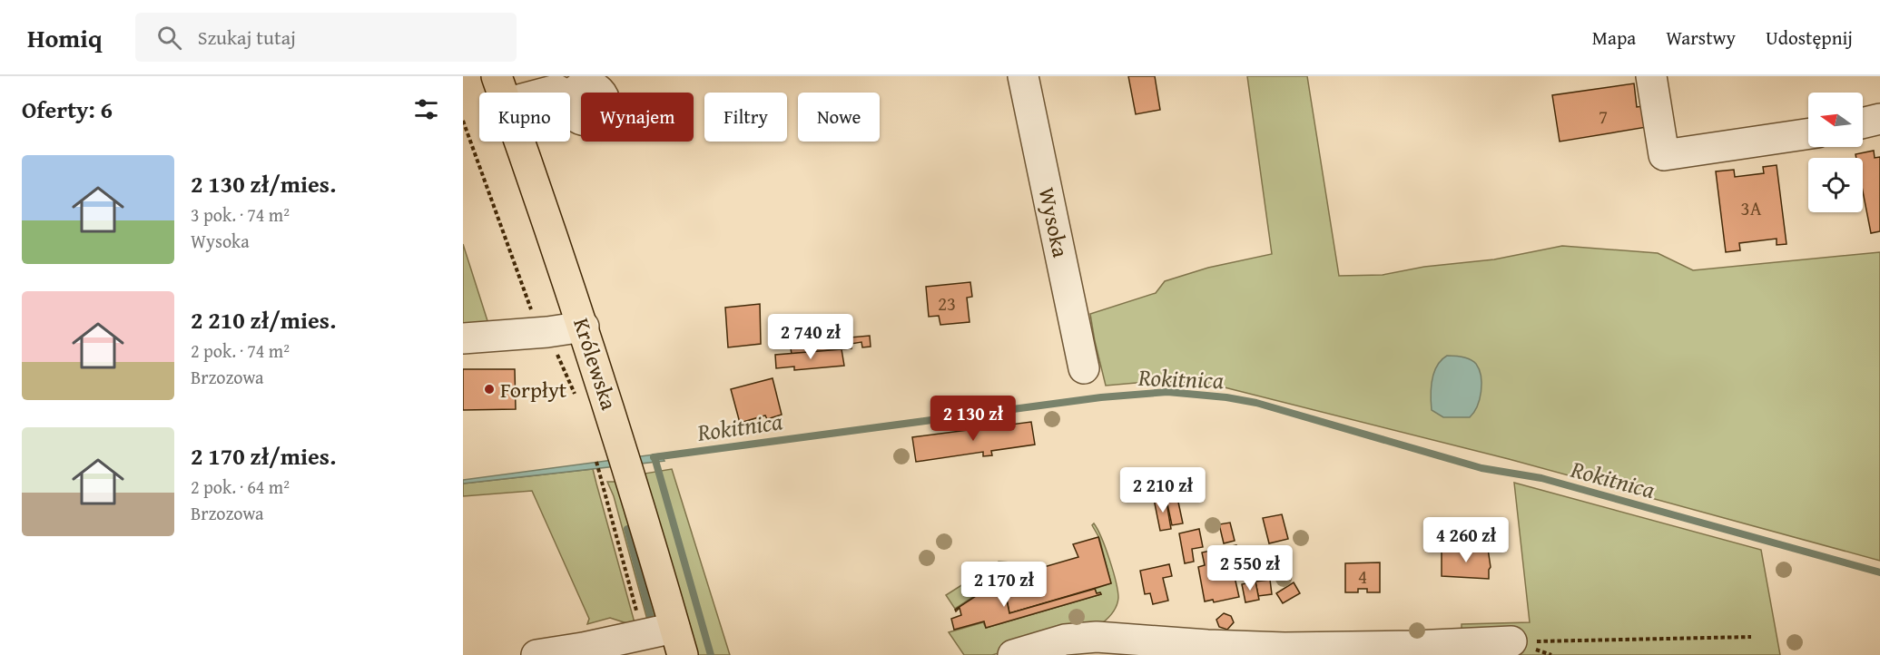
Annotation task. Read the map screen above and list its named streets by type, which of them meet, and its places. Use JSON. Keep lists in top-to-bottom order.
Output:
{
  "streets": {
    "main road": ["Królewska"],
    "street": ["Wysoka"]
  },
  "water": ["Rokitnica"],
  "places": ["Forpłyt"],
  "house_numbers": [
    "7",
    "3A",
    "23",
    "4"
  ],
  "north": "left",
  "page": {
    "header": "Homiq",
    "search": "Szukaj tutaj",
    "nav": ["Mapa", "Warstwy", "Udostępnij"],
    "heading": "Oferty: 6",
    "chip": [
      "Kupno",
      "Wynajem",
      "Filtry",
      "Nowe"
    ],
    "list": [
      {
        "name": "2 130 zł/mies.",
        "note": "3 pok. · 74 m² · Wysoka"
      },
      {
        "name": "2 210 zł/mies.",
        "note": "2 pok. · 74 m² · Brzozowa"
      },
      {
        "name": "2 170 zł/mies.",
        "note": "2 pok. · 64 m² · Brzozowa"
      }
    ],
    "price": [
      "2 740 zł",
      "2 130 zł",
      "2 210 zł",
      "4 260 zł",
      "2 550 zł",
      "2 170 zł"
    ]
  }
}
